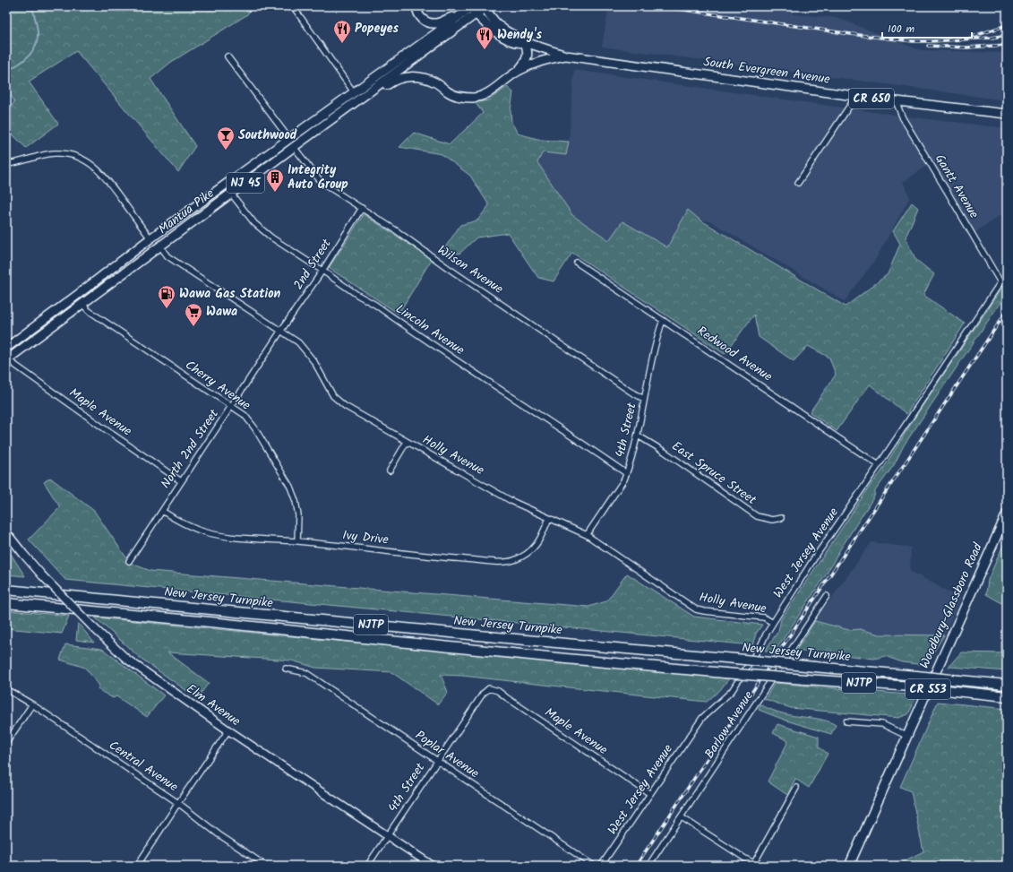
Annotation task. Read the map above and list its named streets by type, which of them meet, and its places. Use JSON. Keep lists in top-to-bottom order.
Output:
{
  "streets": {
    "highway": ["New Jersey Turnpike", "NJTP"],
    "main road": [
      "South Evergreen Avenue",
      "CR 650",
      "NJ 45",
      "Mantua Pike",
      "Woodbury-Glassboro Road",
      "CR 553",
      "Elm Avenue"
    ],
    "street": [
      "Gantt Avenue",
      "2nd Street",
      "Wilson Avenue",
      "Lincoln Avenue",
      "Redwood Avenue",
      "Cherry Avenue",
      "Maple Avenue",
      "4th Street",
      "North 2nd Street",
      "Holly Avenue",
      "East Spruce Street",
      "Ivy Drive",
      "West Jersey Avenue",
      "Barlow Avenue",
      "Poplar Avenue",
      "Central Avenue"
    ]
  },
  "crossings": [
    ["South Evergreen Avenue", "Gantt Avenue"],
    ["South Evergreen Avenue", "Mantua Pike"],
    ["Gantt Avenue", "West Jersey Avenue"],
    ["Mantua Pike", "Wilson Avenue"],
    ["Mantua Pike", "Lincoln Avenue"],
    ["Mantua Pike", "Cherry Avenue"],
    ["Mantua Pike", "Maple Avenue"],
    ["Mantua Pike", "Holly Avenue"],
    ["2nd Street", "Wilson Avenue"],
    ["2nd Street", "Lincoln Avenue"],
    ["2nd Street", "North 2nd Street"],
    ["2nd Street", "Holly Avenue"],
    ["Wilson Avenue", "4th Street"],
    ["Lincoln Avenue", "4th Street"],
    ["Redwood Avenue", "4th Street"],
    ["Redwood Avenue", "West Jersey Avenue"],
    ["Cherry Avenue", "North 2nd Street"],
    ["Cherry Avenue", "Ivy Drive"],
    ["Maple Avenue", "4th Street"],
    ["Maple Avenue", "North 2nd Street"],
    ["Maple Avenue", "West Jersey Avenue"],
    ["4th Street", "Holly Avenue"],
    ["4th Street", "East Spruce Street"],
    ["4th Street", "Elm Avenue"],
    ["4th Street", "Poplar Avenue"],
    ["North 2nd Street", "Holly Avenue"],
    ["North 2nd Street", "Ivy Drive"],
    ["Holly Avenue", "Ivy Drive"],
    ["Holly Avenue", "West Jersey Avenue"]
  ],
  "places": {
    "restaurant": ["Popeyes", "Wendy's"],
    "bar": ["Southwood"],
    "building": ["Integrity Auto Group"],
    "fuel station": ["Wawa Gas Station"],
    "supermarket": ["Wawa"]
  },
  "scale_bar": "100 m"
}
